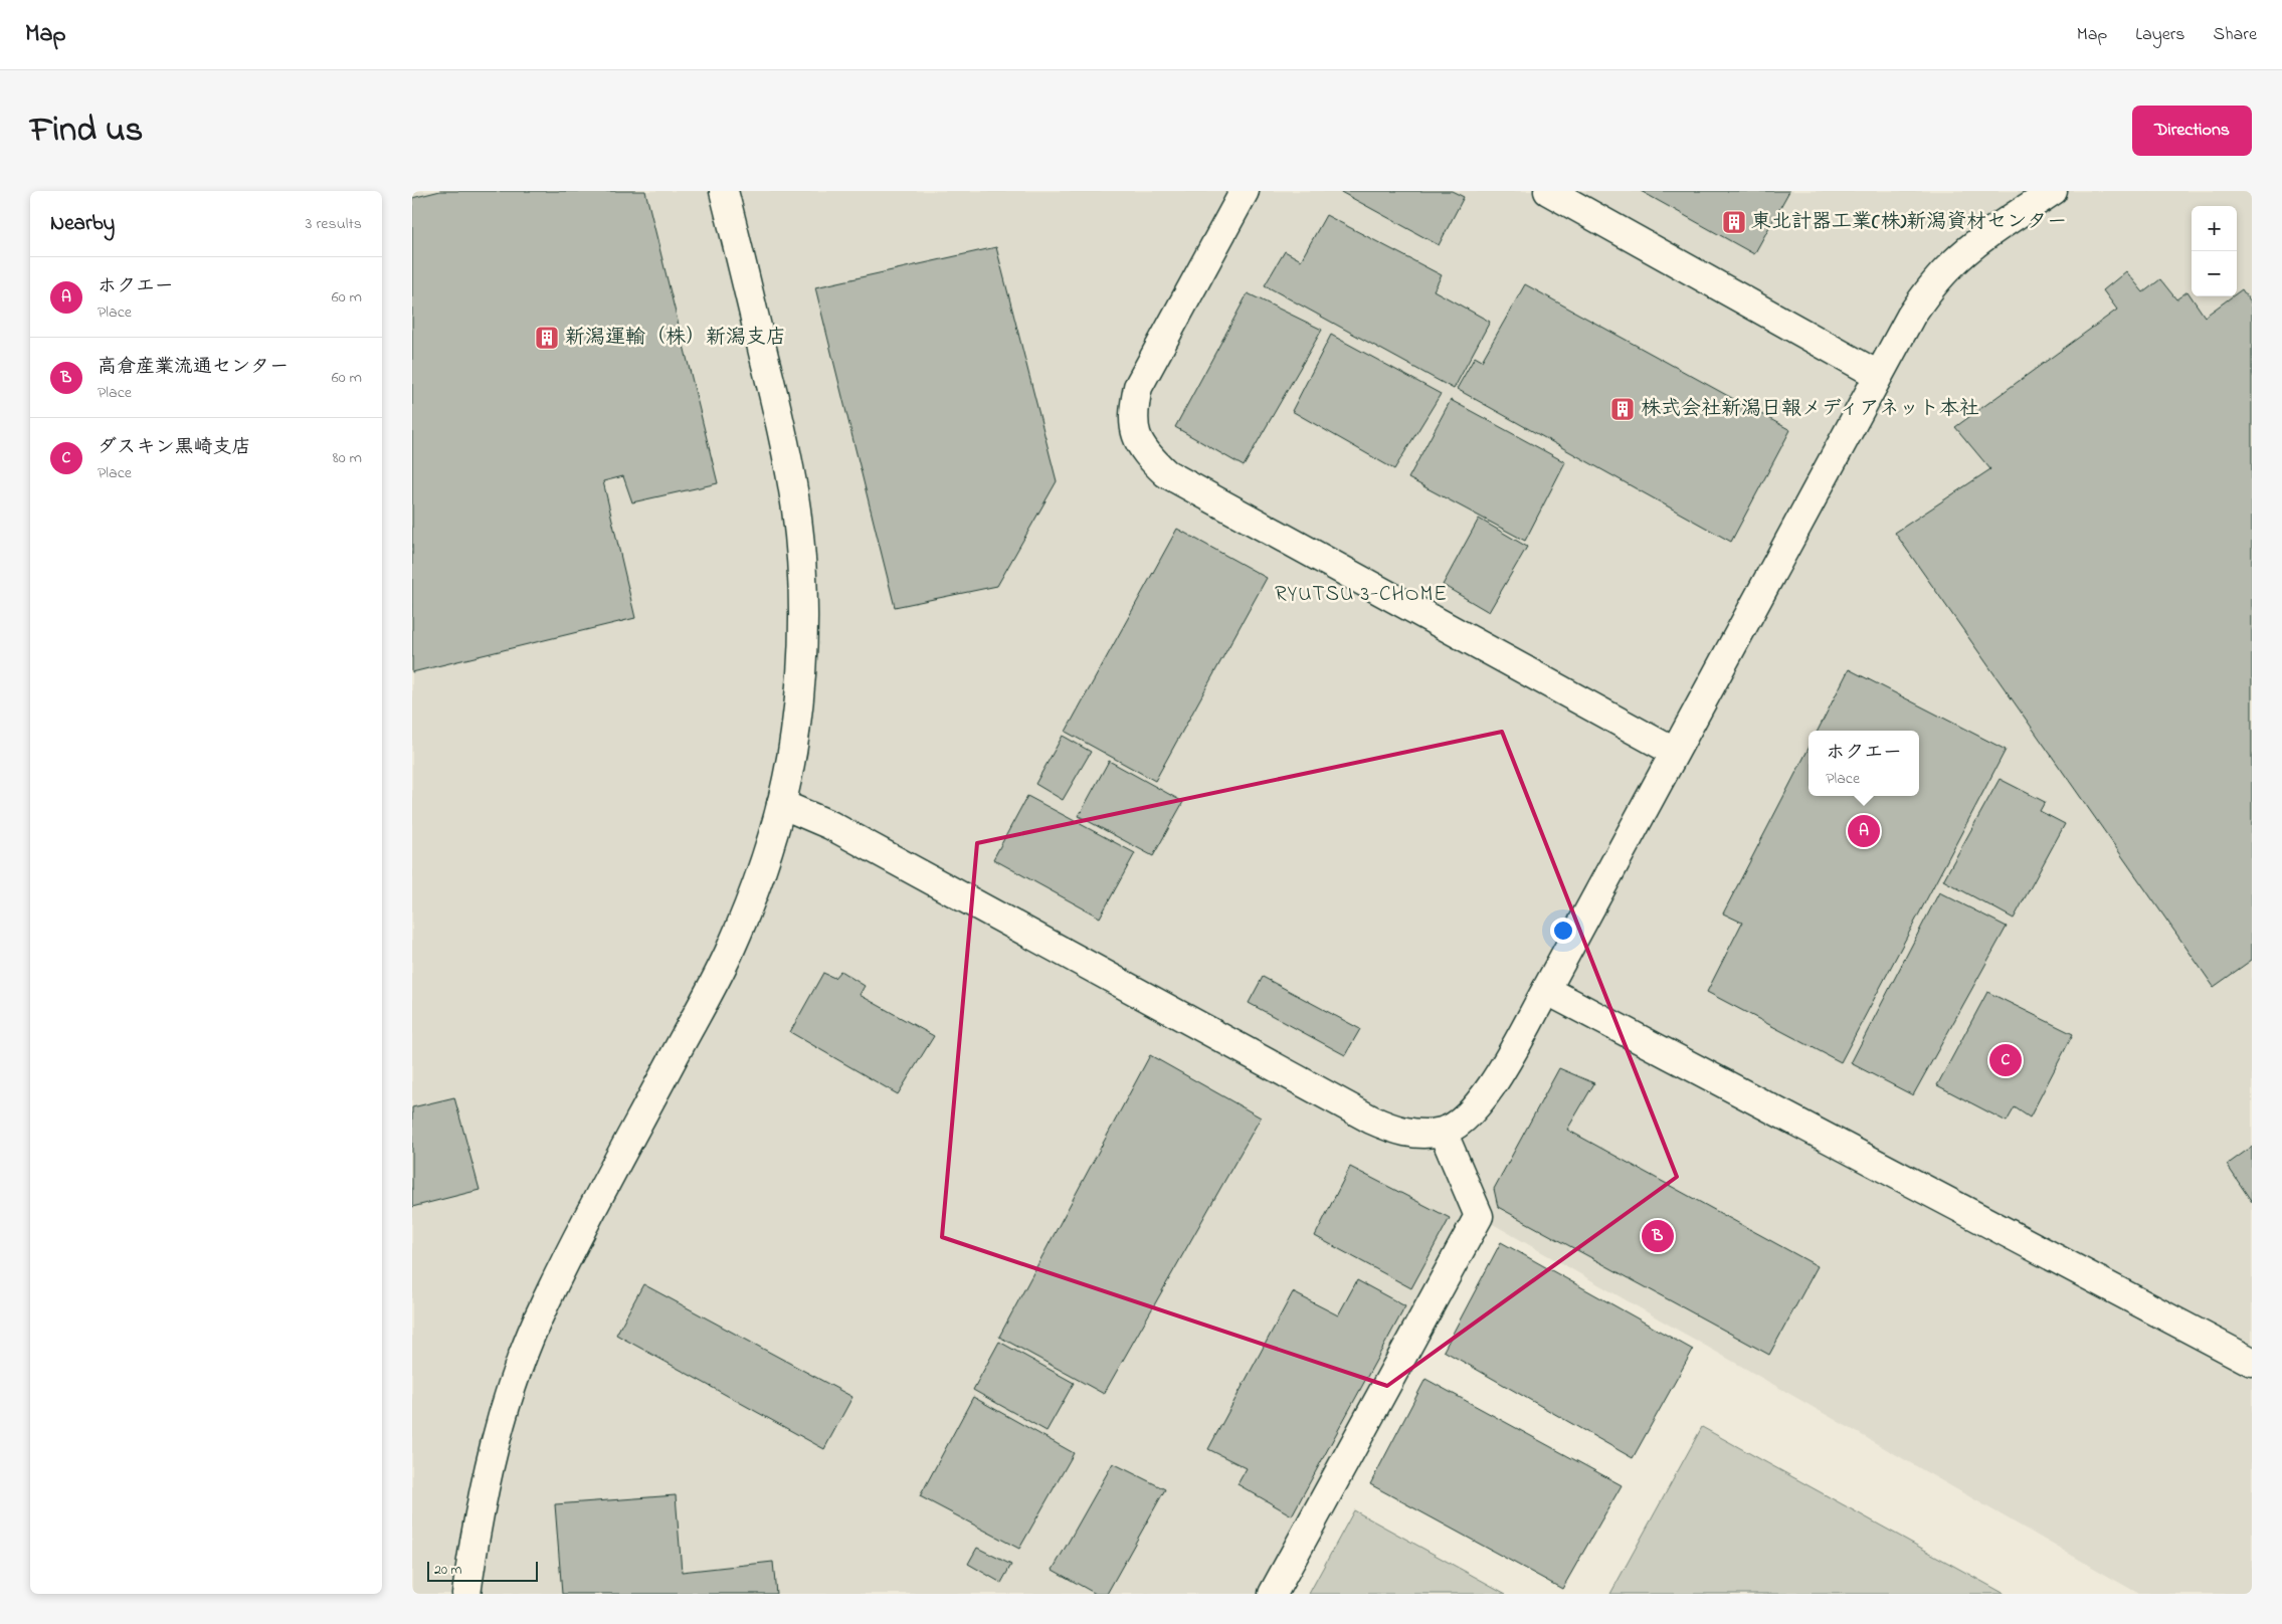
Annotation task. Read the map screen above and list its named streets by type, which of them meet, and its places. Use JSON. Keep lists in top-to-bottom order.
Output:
{
  "districts": ["RYUTSU 3-CHOME"],
  "places": {
    "building": ["東北計器工業(株)新潟資材センター", "新潟運輸（株）新潟支店", "株式会社新潟日報メディアネット本社"]
  },
  "scale_bar": "20 m",
  "page": {
    "header": "Map",
    "nav": ["Map", "Layers", "Share"],
    "title": "Find us",
    "buttons": "Directions",
    "heading": ["Nearby", "3 results"],
    "map_buttons": ["+", "−"],
    "list": [
      {
        "mark": "A",
        "name": "ホクエー",
        "note": "Place",
        "value": "60 m"
      },
      {
        "mark": "B",
        "name": "高倉産業流通センター",
        "note": "Place",
        "value": "60 m"
      },
      {
        "mark": "C",
        "name": "ダスキン黒崎支店",
        "note": "Place",
        "value": "80 m"
      }
    ],
    "popup": ["ホクエー", "Place"],
    "pins": ["A", "C", "B"],
    "scale": "20 m"
  }
}
